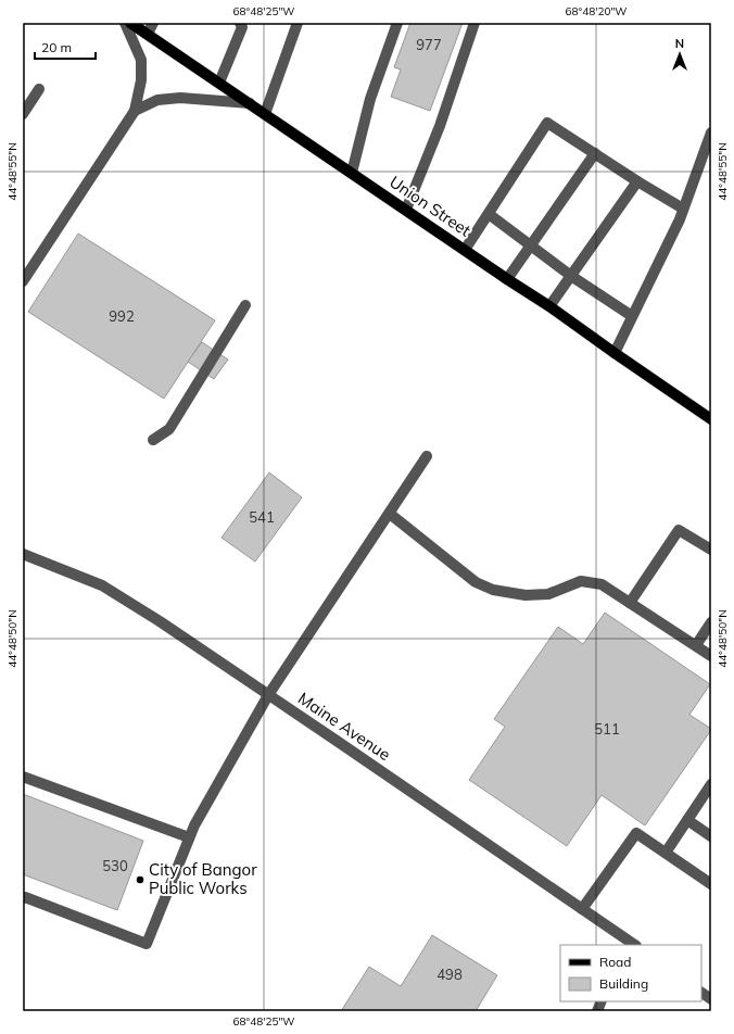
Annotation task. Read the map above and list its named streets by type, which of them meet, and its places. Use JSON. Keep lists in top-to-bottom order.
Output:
{
  "streets": {
    "main road": ["Union Street"],
    "street": ["Maine Avenue"]
  },
  "places": ["City of Bangor Public Works"],
  "house_numbers": [
    "977",
    "992",
    "541",
    "511",
    "530",
    "498"
  ],
  "legend": ["Road", "Building"],
  "scale_bar": "20 m",
  "north": "top",
  "coordinates": [
    "68°48'25\"W",
    "68°48'20\"W",
    "44°48'55\"N",
    "44°48'50\"N"
  ]
}
